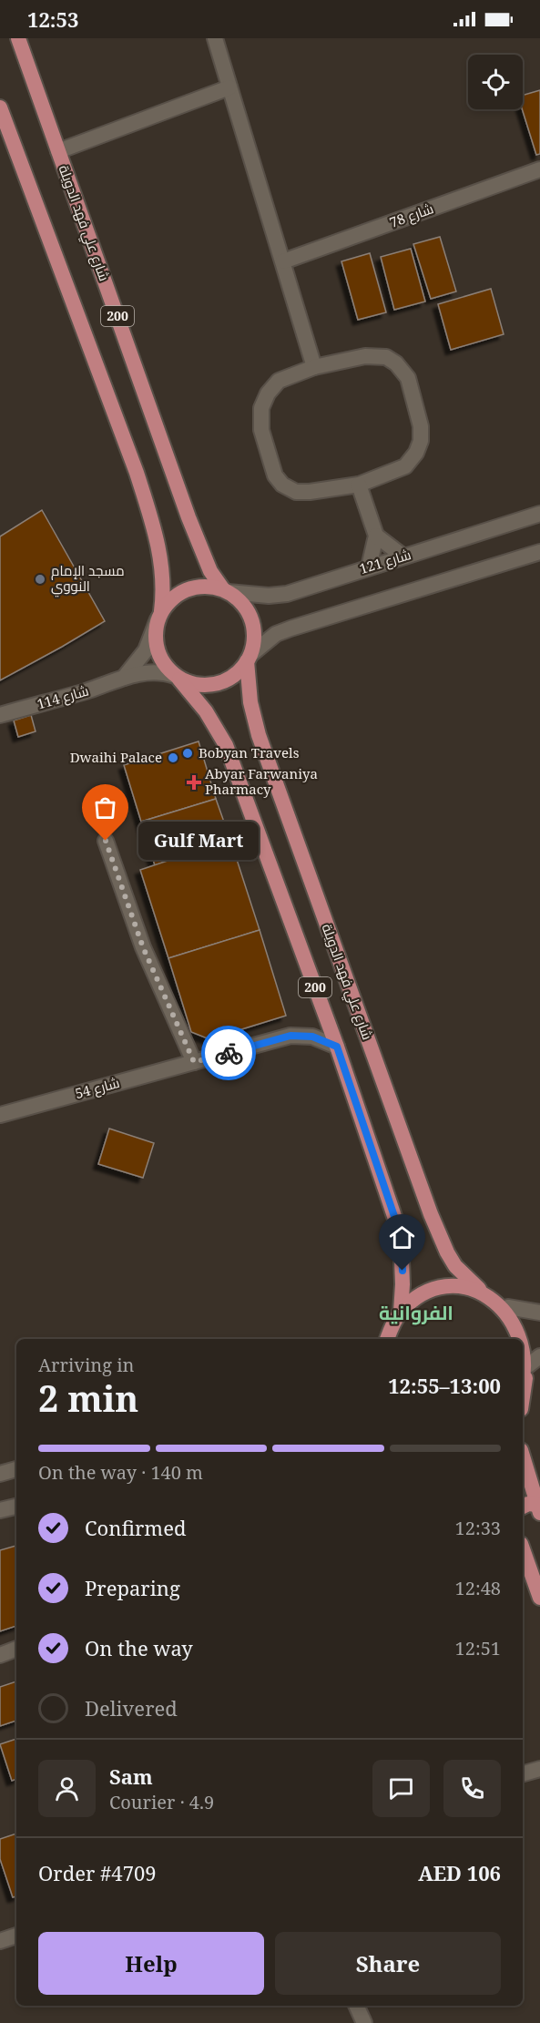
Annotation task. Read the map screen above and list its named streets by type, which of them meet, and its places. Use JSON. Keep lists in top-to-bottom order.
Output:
{
  "streets": {
    "main road": ["شارع علي فهد الدويلة", "200"],
    "street": [
      "شارع 78",
      "شارع 121",
      "شارع 114",
      "شارع 54"
    ]
  },
  "crossings": [
    ["شارع علي فهد الدويلة", "200"],
    ["شارع علي فهد الدويلة", "شارع 121"],
    ["شارع علي فهد الدويلة", "شارع 114"],
    ["200", "شارع 121"],
    ["200", "شارع 114"],
    ["200", "شارع 54"],
    ["شارع 121", "شارع 114"]
  ],
  "districts": ["الفروانية"],
  "places": {
    "other": [
      "مسجد الإمام النووي",
      "Bobyan Travels",
      "Dwaihi Palace",
      "Gulf Mart"
    ],
    "health": ["Abyar Farwaniya Pharmacy"]
  },
  "page": {
    "status": "12:53",
    "bubble": "Gulf Mart",
    "heading": ["2 min", "Arriving in", "12:55–13:00"],
    "panel": [
      "Sam",
      "Courier · 4.9",
      "Order #4709",
      "AED 106"
    ],
    "bar": "On the way · 140 m",
    "list": [
      ["Confirmed", "12:33"],
      ["Preparing", "12:48"],
      ["On the way", "12:51"],
      "Delivered"
    ],
    "buttons": ["Help", "Share"]
  }
}
